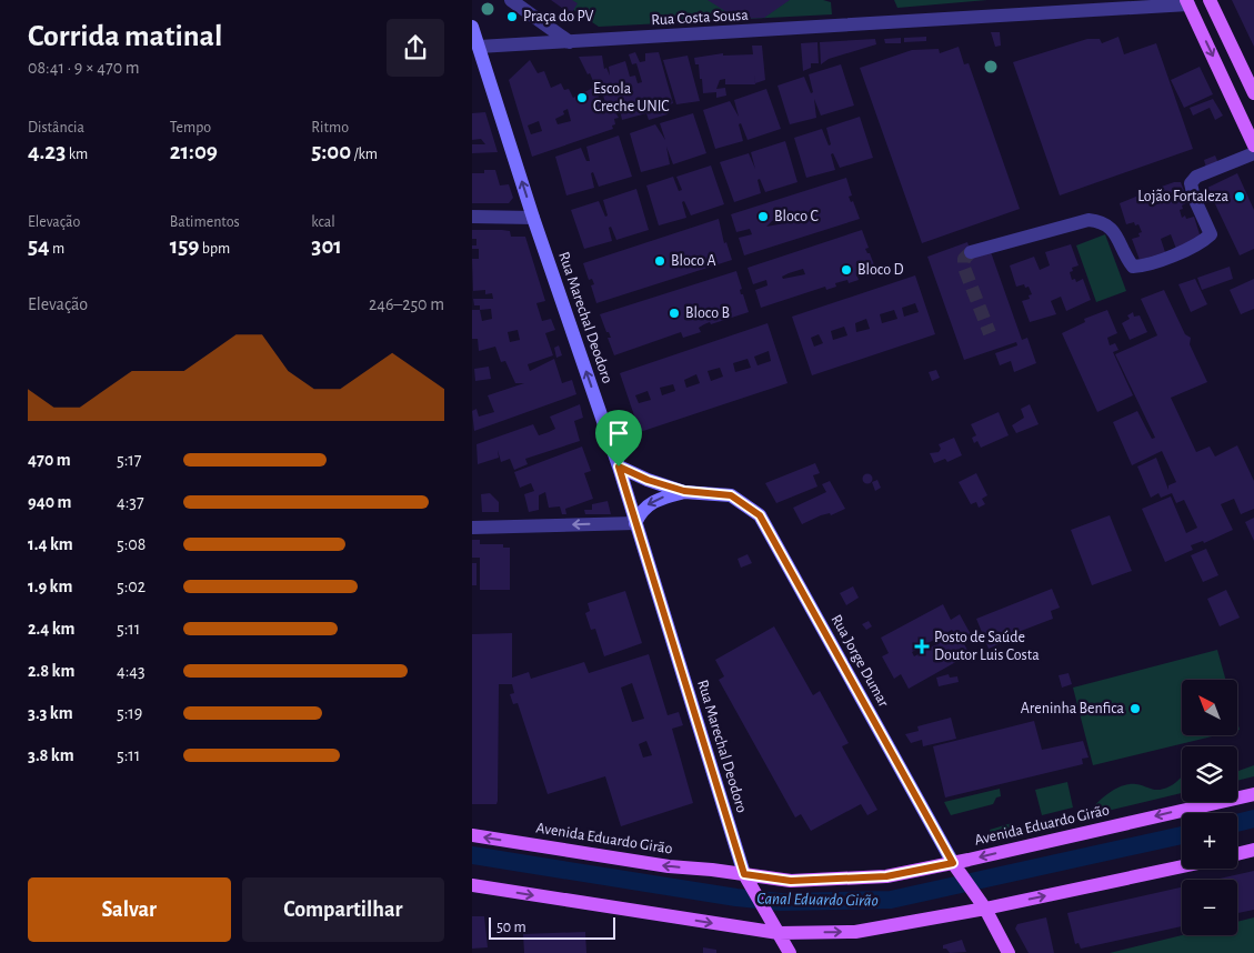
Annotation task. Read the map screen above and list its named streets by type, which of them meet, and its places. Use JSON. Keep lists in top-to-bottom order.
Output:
{
  "streets": {
    "main road": ["Rua Jorge Dumar", "Avenida Eduardo Girão"],
    "street": ["Rua Costa Sousa", "Rua Marechal Deodoro"]
  },
  "crossings": [
    ["Rua Costa Sousa", "Rua Marechal Deodoro"],
    ["Rua Marechal Deodoro", "Rua Jorge Dumar"],
    ["Rua Marechal Deodoro", "Avenida Eduardo Girão"],
    ["Rua Jorge Dumar", "Avenida Eduardo Girão"]
  ],
  "one_way": ["Rua Marechal Deodoro"],
  "water": ["Canal Eduardo Girão"],
  "places": {
    "other": [
      "Praça do PV",
      "Escola Creche UNIC",
      "Lojão Fortaleza",
      "Bloco C",
      "Bloco A",
      "Bloco D",
      "Bloco B",
      "Areninha Benfica"
    ],
    "health": ["Posto de Saúde Doutor Luis Costa"]
  },
  "scale_bar": "50 m",
  "north": "top left",
  "page": {
    "heading": ["Corrida matinal", "08:41 · 9 × 470 m"],
    "stats": [
      ["Distância", "4.23 km"],
      ["Tempo", "21:09"],
      ["Ritmo", "5:00 /km"],
      ["Elevação", "54 m"],
      ["Batimentos", "159 bpm"],
      ["kcal", "301"]
    ],
    "chart": ["Elevação", "246–250 m"],
    "list": [
      {
        "name": "470 m",
        "note": "5:17"
      },
      {
        "name": "940 m",
        "note": "4:37"
      },
      {
        "name": "1.4 km",
        "note": "5:08"
      },
      {
        "name": "1.9 km",
        "note": "5:02"
      },
      {
        "name": "2.4 km",
        "note": "5:11"
      },
      {
        "name": "2.8 km",
        "note": "4:43"
      },
      {
        "name": "3.3 km",
        "note": "5:19"
      },
      {
        "name": "3.8 km",
        "note": "5:11"
      }
    ],
    "map_buttons": ["+", "−"],
    "buttons": ["Salvar", "Compartilhar"],
    "scale": "50 m"
  }
}
